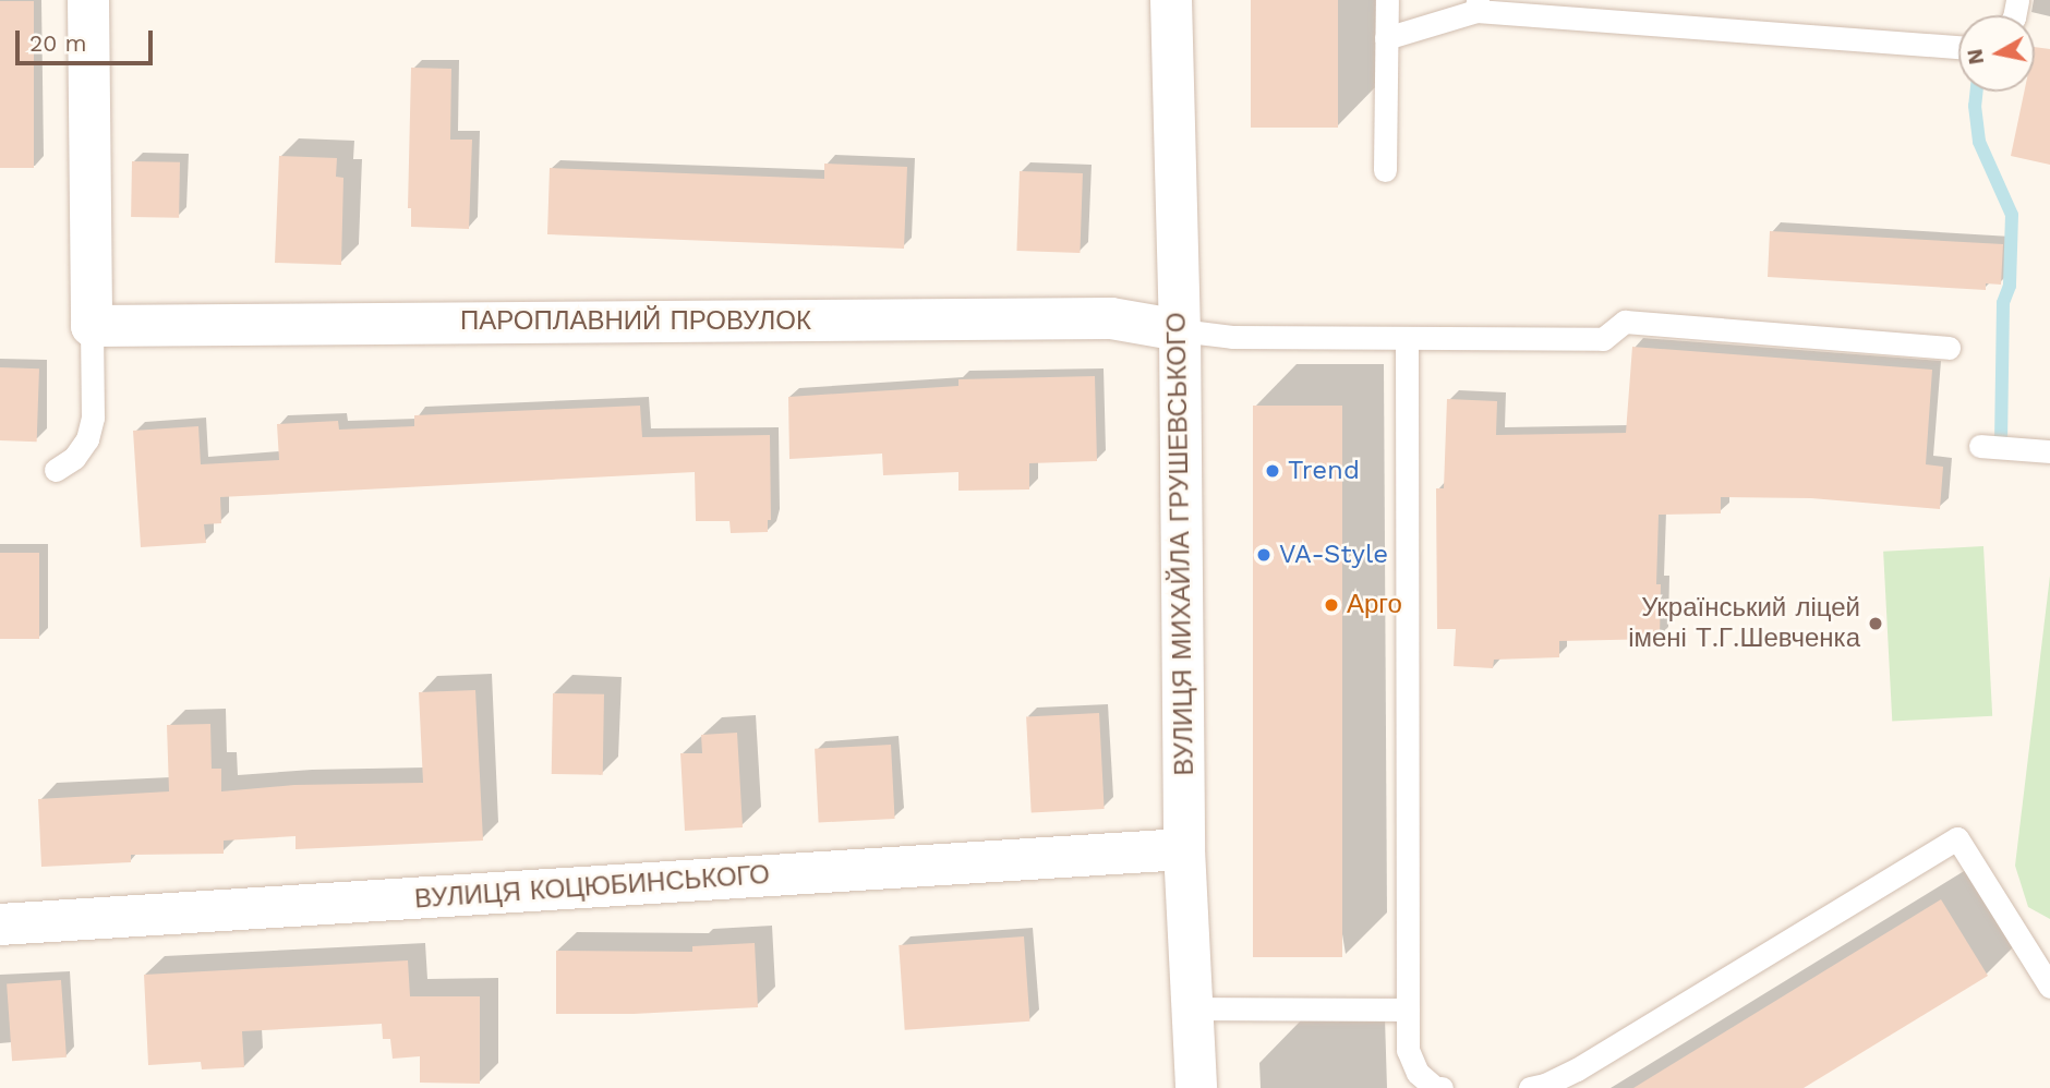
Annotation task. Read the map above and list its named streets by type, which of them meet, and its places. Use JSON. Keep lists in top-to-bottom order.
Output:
{
  "streets": {
    "street": ["ПАРОПЛАВНИЙ ПРОВУЛОК", "ВУЛИЦЯ МИХАЙЛА ГРУШЕВСЬКОГО", "ВУЛИЦЯ КОЦЮБИНСЬКОГО"]
  },
  "crossings": [
    ["ПАРОПЛАВНИЙ ПРОВУЛОК", "ВУЛИЦЯ МИХАЙЛА ГРУШЕВСЬКОГО"],
    ["ВУЛИЦЯ МИХАЙЛА ГРУШЕВСЬКОГО", "ВУЛИЦЯ КОЦЮБИНСЬКОГО"]
  ],
  "places": [
    "Trend",
    "VA-Style",
    "Арго",
    "Український ліцей імені Т.Г.Шевченка"
  ],
  "scale_bar": "20 m",
  "north": "left"
}
